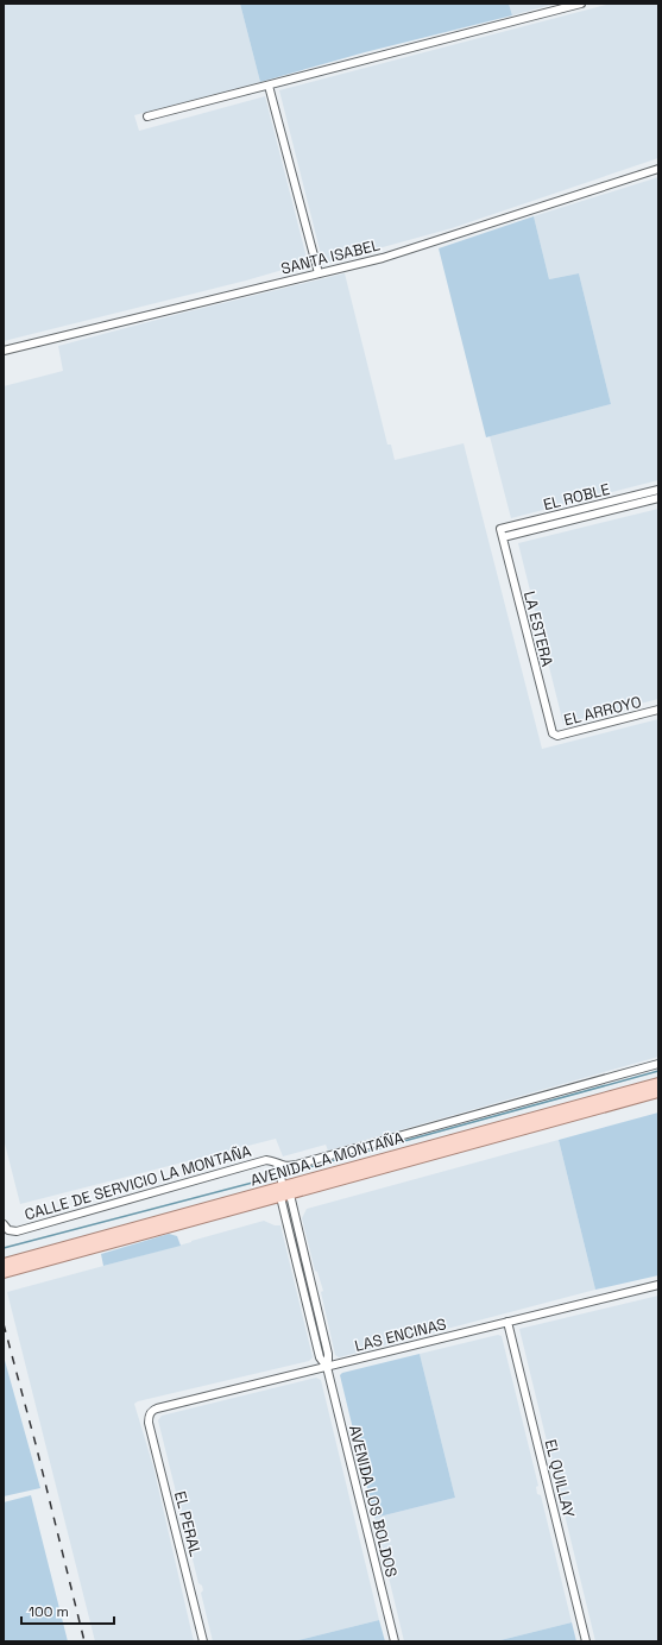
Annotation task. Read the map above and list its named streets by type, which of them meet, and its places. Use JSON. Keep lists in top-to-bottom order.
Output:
{
  "streets": {
    "main road": ["AVENIDA LA MONTAÑA"],
    "street": [
      "SANTA ISABEL",
      "EL ROBLE",
      "LA ESTERA",
      "EL ARROYO",
      "CALLE DE SERVICIO LA MONTAÑA",
      "LAS ENCINAS",
      "EL QUILLAY",
      "AVENIDA LOS BOLDOS",
      "EL PERAL"
    ]
  },
  "crossings": [
    ["EL ROBLE", "LA ESTERA"],
    ["LA ESTERA", "EL ARROYO"],
    ["AVENIDA LA MONTAÑA", "AVENIDA LOS BOLDOS"],
    ["CALLE DE SERVICIO LA MONTAÑA", "AVENIDA LOS BOLDOS"],
    ["LAS ENCINAS", "EL QUILLAY"],
    ["LAS ENCINAS", "AVENIDA LOS BOLDOS"],
    ["LAS ENCINAS", "EL PERAL"]
  ],
  "scale_bar": "100 m"
}
